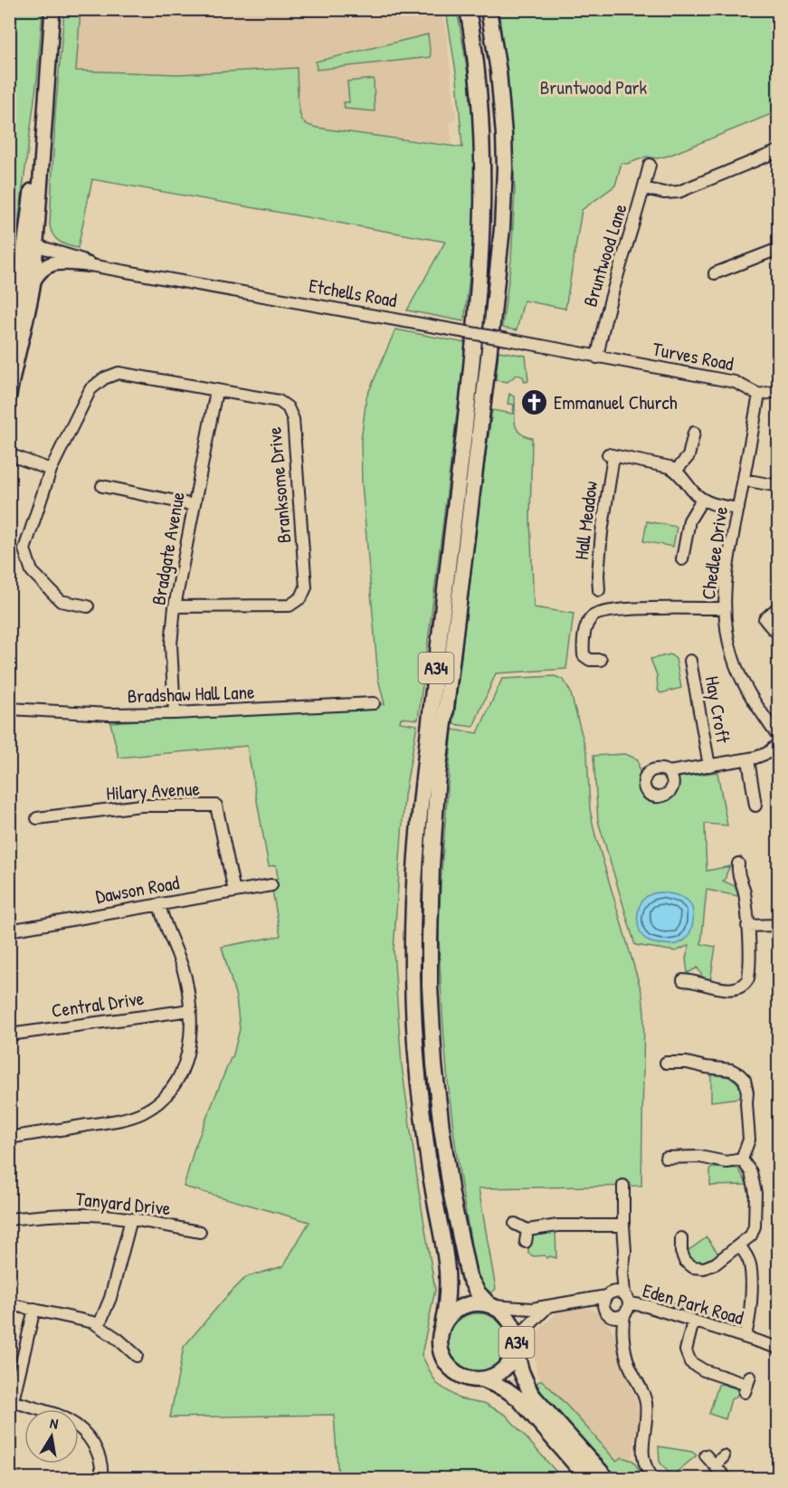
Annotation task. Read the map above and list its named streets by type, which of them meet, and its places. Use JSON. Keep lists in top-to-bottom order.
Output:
{
  "streets": {
    "highway": ["A34"],
    "street": [
      "Bruntwood Lane",
      "Etchells Road",
      "Turves Road",
      "Branksome Drive",
      "Hall Meadow",
      "Bradgate Avenue",
      "Chedlee Drive",
      "Bradshaw Hall Lane",
      "Hay Croft",
      "Hilary Avenue",
      "Dawson Road",
      "Central Drive",
      "Tanyard Drive",
      "Eden Park Road"
    ]
  },
  "crossings": [
    ["Bruntwood Lane", "Etchells Road"],
    ["Bruntwood Lane", "Turves Road"],
    ["Etchells Road", "Turves Road"],
    ["Turves Road", "Chedlee Drive"],
    ["Branksome Drive", "Bradgate Avenue"],
    ["Bradgate Avenue", "Bradshaw Hall Lane"],
    ["Hilary Avenue", "Dawson Road"]
  ],
  "parks": ["Bruntwood Park"],
  "places": {
    "church": ["Emmanuel Church"]
  },
  "north": "top"
}
